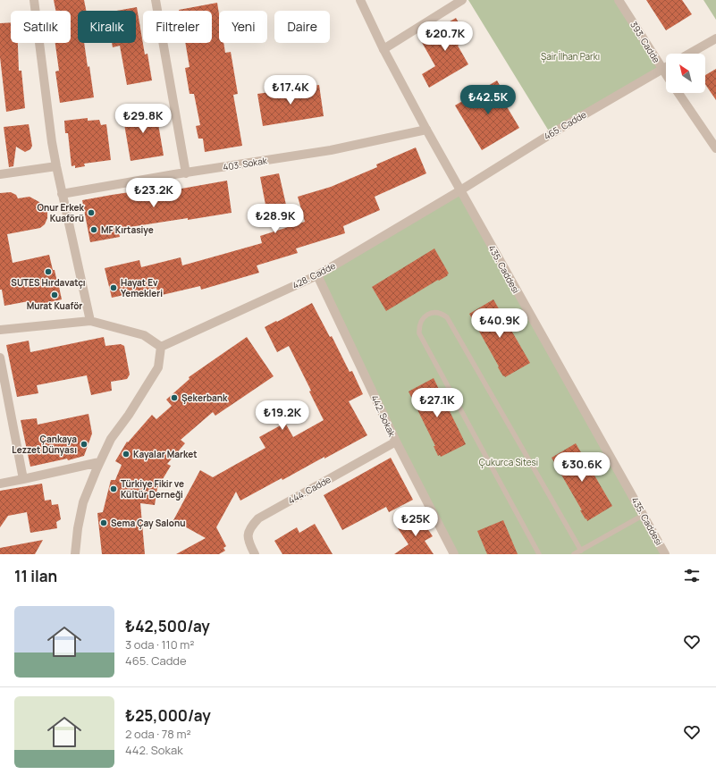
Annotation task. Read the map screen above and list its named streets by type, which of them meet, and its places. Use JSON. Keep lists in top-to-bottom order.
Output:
{
  "streets": {
    "street": [
      "393. Cadde",
      "465. Cadde",
      "403. Sokak",
      "435. Caddesi",
      "428. Cadde",
      "442. Sokak",
      "444. Cadde"
    ]
  },
  "crossings": [
    ["393. Cadde", "465. Cadde"],
    ["465. Cadde", "435. Caddesi"],
    ["465. Cadde", "428. Cadde"],
    ["403. Sokak", "435. Caddesi"],
    ["435. Caddesi", "428. Cadde"],
    ["428. Cadde", "442. Sokak"],
    ["442. Sokak", "444. Cadde"]
  ],
  "parks": ["Şair İlhan Parkı", "Çukurca Sitesi"],
  "places": [
    "Onur Erkek Kuaförü",
    "MF Kırtasiye",
    "SUTES Hırdavatçı",
    "Hayat Ev Yemekleri",
    "Murat Kuaför",
    "Şekerbank",
    "Çankaya Lezzet Dünyası",
    "Kayalar Market",
    "Türkiye Fikir ve Kültür Derneği",
    "Sema Çay Salonu"
  ],
  "north": "top left",
  "page": {
    "chip": [
      "Satılık",
      "Kiralık",
      "Filtreler",
      "Yeni",
      "Daire"
    ],
    "price": [
      "₺20.7K",
      "₺17.4K",
      "₺42.5K",
      "₺29.8K",
      "₺23.2K",
      "₺28.9K",
      "₺40.9K",
      "₺27.1K",
      "₺19.2K",
      "₺30.6K",
      "₺25K"
    ],
    "heading": "11 ilan",
    "list": [
      {
        "name": "₺42,500/ay",
        "note": "3 oda · 110 m² · 465. Cadde"
      },
      {
        "name": "₺25,000/ay",
        "note": "2 oda · 78 m² · 442. Sokak"
      }
    ]
  }
}
